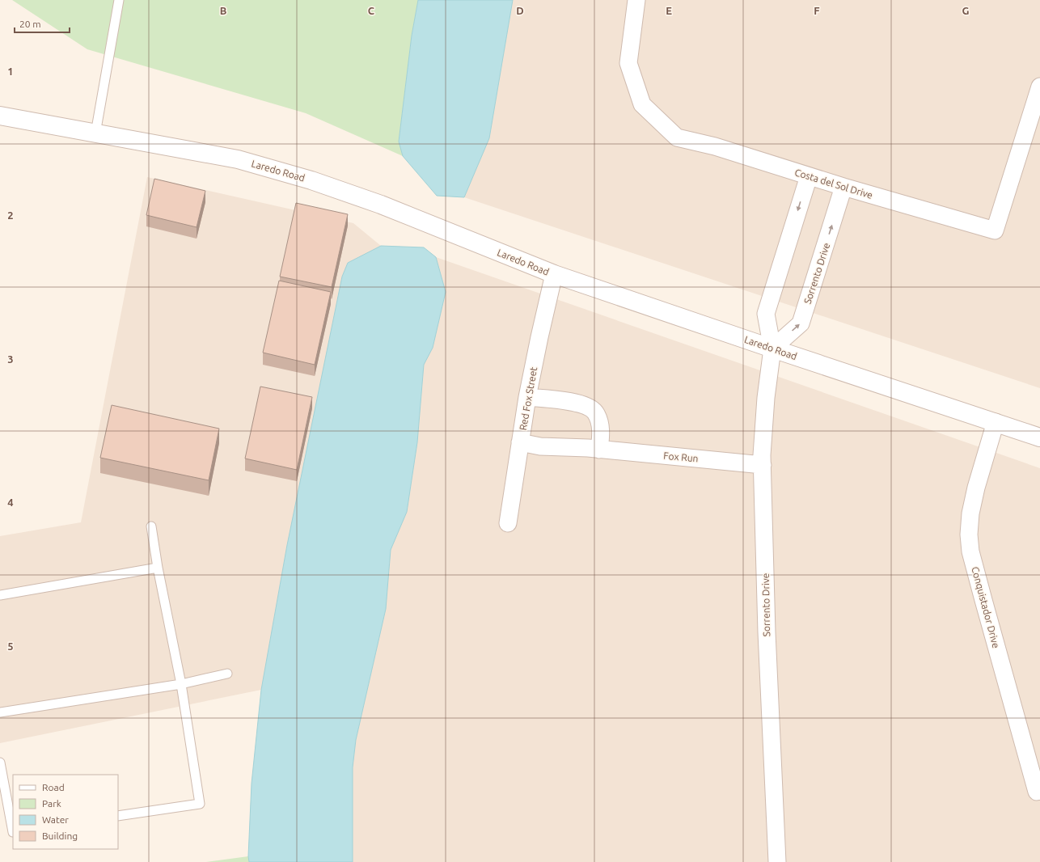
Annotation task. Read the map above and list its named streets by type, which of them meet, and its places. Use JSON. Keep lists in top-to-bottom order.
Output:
{
  "streets": {
    "street": [
      "Laredo Road",
      "Costa del Sol Drive",
      "Sorrento Drive",
      "Red Fox Street",
      "Fox Run",
      "Conquistador Drive"
    ]
  },
  "crossings": [
    ["Laredo Road", "Sorrento Drive"],
    ["Laredo Road", "Red Fox Street"],
    ["Laredo Road", "Conquistador Drive"],
    ["Costa del Sol Drive", "Sorrento Drive"],
    ["Sorrento Drive", "Fox Run"],
    ["Red Fox Street", "Fox Run"]
  ],
  "legend": [
    "Road",
    "Park",
    "Water",
    "Building"
  ],
  "scale_bar": "20 m",
  "grid": {
    "columns": [
      "B",
      "C",
      "D",
      "E",
      "F",
      "G"
    ],
    "rows": [
      "1",
      "2",
      "3",
      "4",
      "5"
    ]
  }
}
